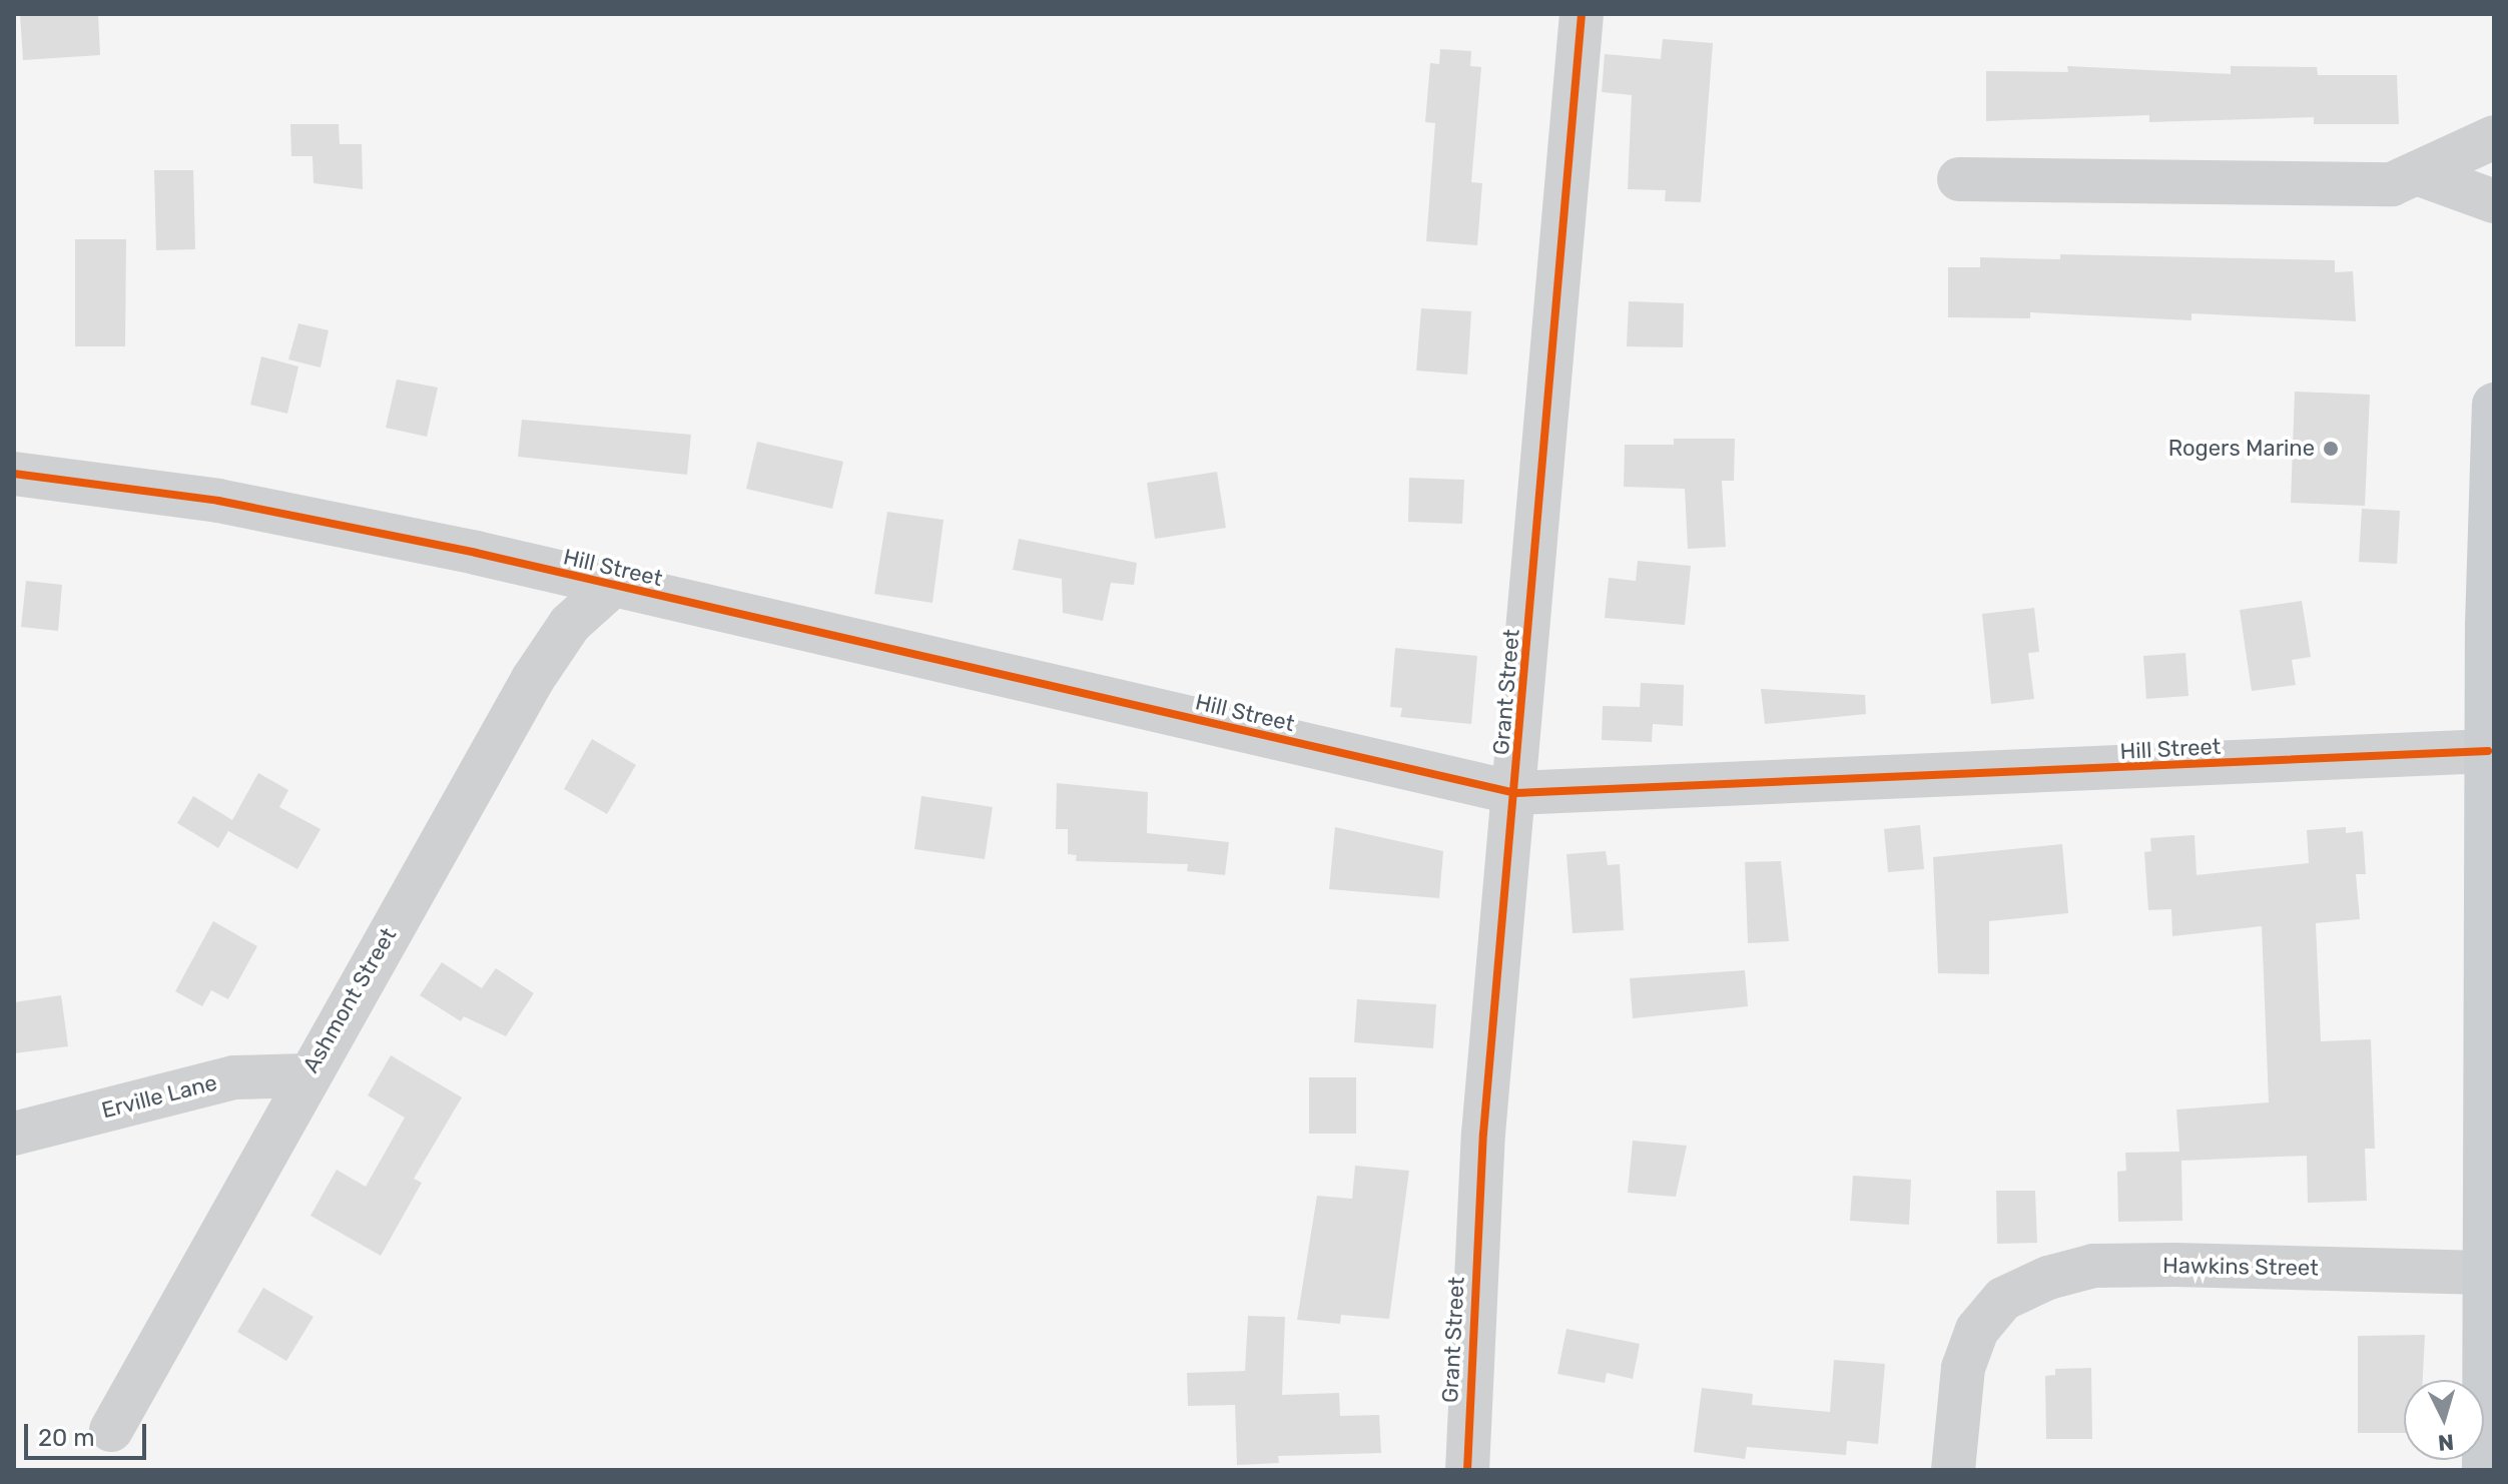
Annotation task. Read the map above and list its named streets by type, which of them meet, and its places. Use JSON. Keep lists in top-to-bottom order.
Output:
{
  "streets": {
    "street": [
      "Hill Street",
      "Grant Street",
      "Ashmont Street",
      "Erville Lane",
      "Hawkins Street"
    ]
  },
  "crossings": [
    ["Hill Street", "Grant Street"],
    ["Hill Street", "Ashmont Street"],
    ["Ashmont Street", "Erville Lane"]
  ],
  "places": ["Rogers Marine"],
  "scale_bar": "20 m",
  "north": "bottom"
}
